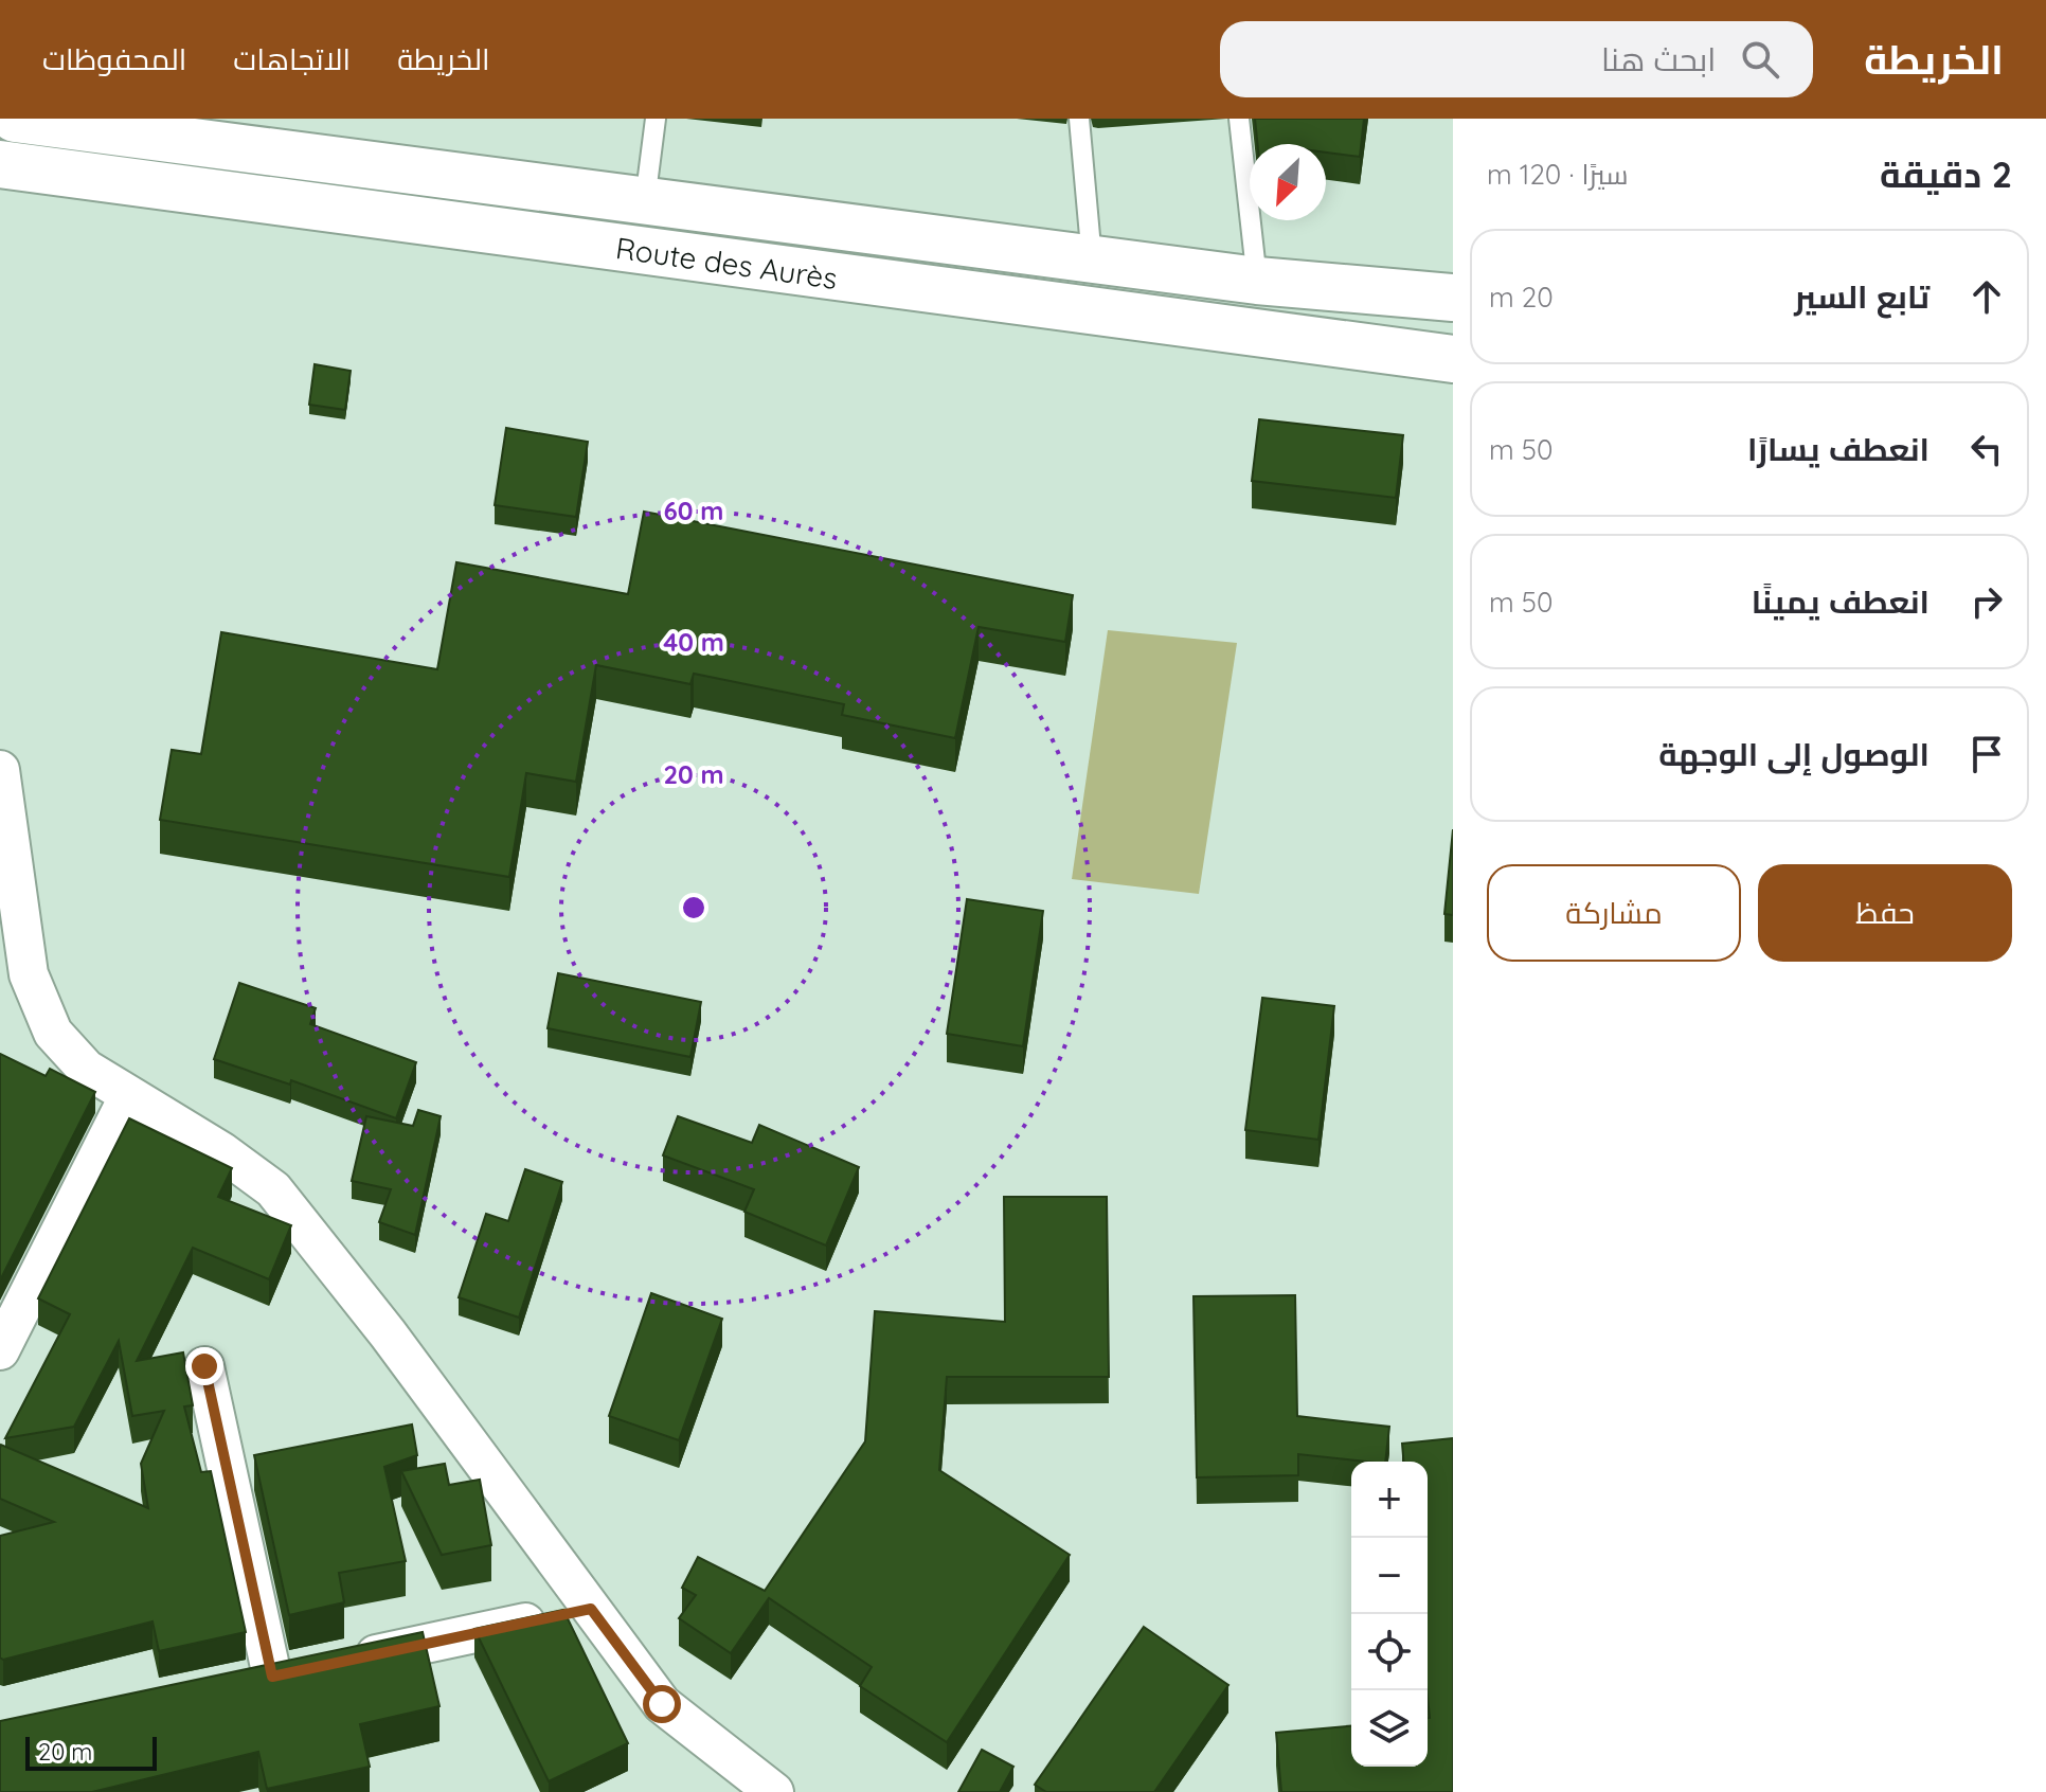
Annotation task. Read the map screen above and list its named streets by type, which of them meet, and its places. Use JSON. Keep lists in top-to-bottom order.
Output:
{
  "streets": {
    "street": ["Route des Aurès"]
  },
  "scale_bar": "20 m",
  "north": "bottom left",
  "page": {
    "header": "الخريطة",
    "search": "ابحث هنا",
    "nav": ["الخريطة", "الاتجاهات", "المحفوظات"],
    "heading": ["2 دقيقة", "سيرًا · 120 m"],
    "list": [
      ["تابع السير", "20 m"],
      ["انعطف يسارًا", "50 m"],
      ["انعطف يمينًا", "50 m"],
      "الوصول إلى الوجهة"
    ],
    "buttons": ["حفظ", "مشاركة"],
    "map_buttons": ["+", "−"],
    "scale": "20 m"
  },
  "rings": ["60 m", "40 m", "20 m"]
}
